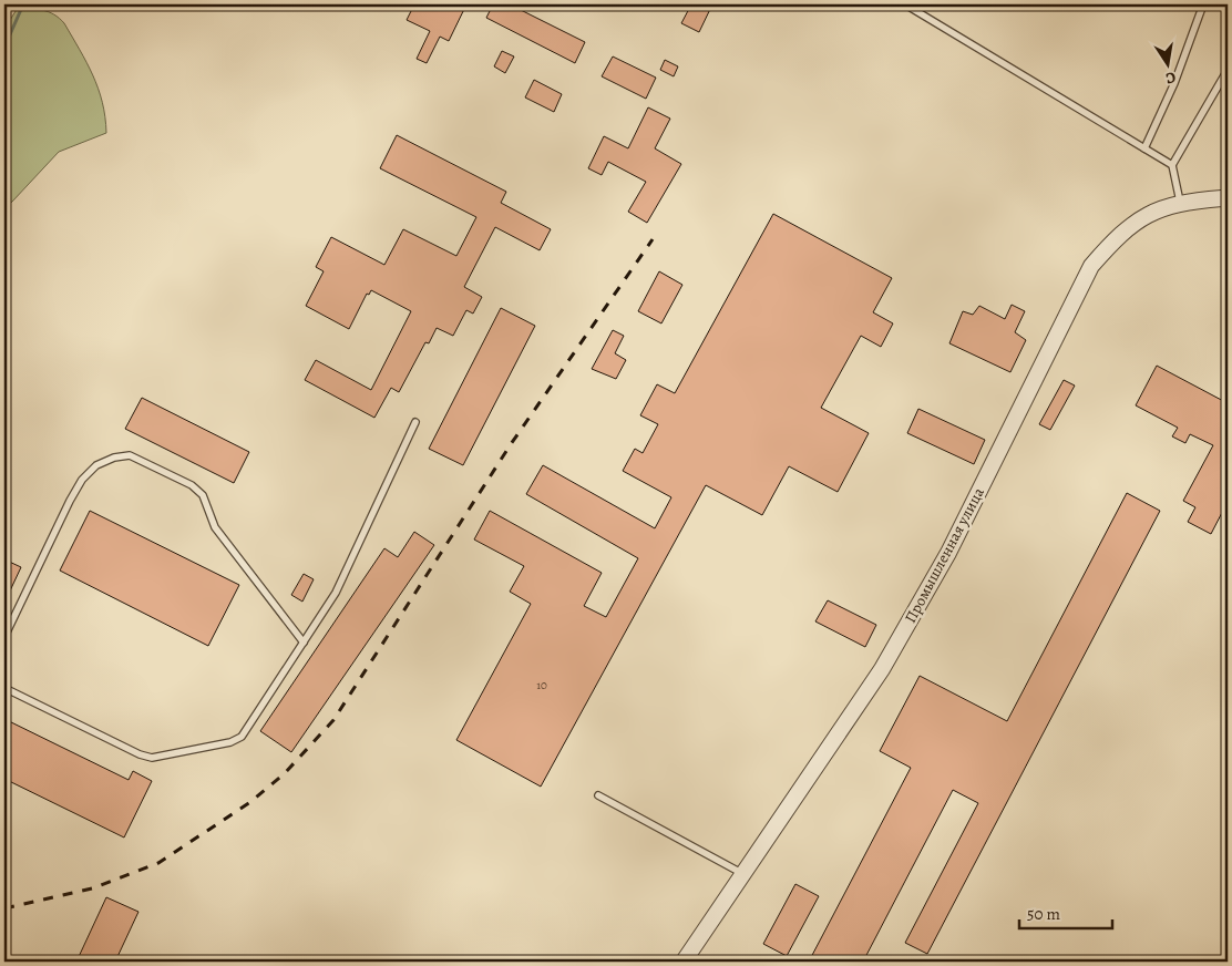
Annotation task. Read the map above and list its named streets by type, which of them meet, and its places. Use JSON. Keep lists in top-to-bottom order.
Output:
{
  "streets": {
    "street": ["Промышленная улица"]
  },
  "house_numbers": ["10"],
  "scale_bar": "50 m",
  "north": "bottom"
}
